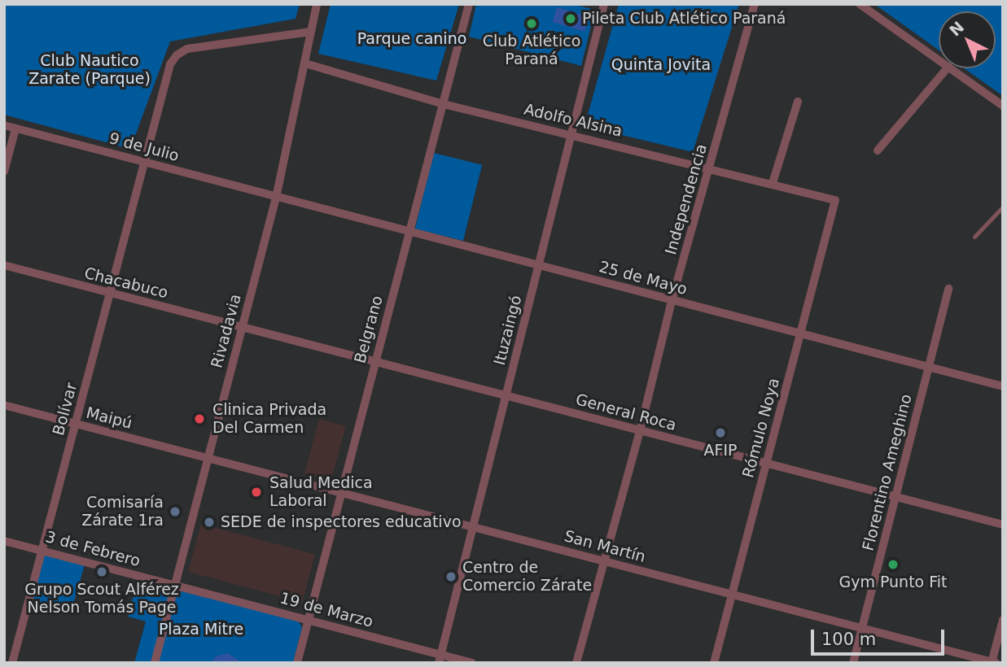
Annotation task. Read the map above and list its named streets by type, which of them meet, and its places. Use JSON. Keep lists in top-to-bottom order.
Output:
{
  "streets": {
    "street": [
      "Adolfo Alsina",
      "9 de Julio",
      "Independencia",
      "25 de Mayo",
      "Chacabuco",
      "Belgrano",
      "Ituzaingó",
      "Rivadavia",
      "Bolívar",
      "General Roca",
      "Maipú",
      "Rómulo Noya",
      "Florentino Ameghino",
      "San Martín",
      "3 de Febrero",
      "19 de Marzo"
    ]
  },
  "crossings": [
    ["Adolfo Alsina", "Independencia"],
    ["Adolfo Alsina", "Belgrano"],
    ["Adolfo Alsina", "Ituzaingó"],
    ["Adolfo Alsina", "Rivadavia"],
    ["Adolfo Alsina", "Rómulo Noya"],
    ["9 de Julio", "25 de Mayo"],
    ["9 de Julio", "Rivadavia"],
    ["9 de Julio", "Bolívar"],
    ["Independencia", "25 de Mayo"],
    ["Independencia", "General Roca"],
    ["Independencia", "San Martín"],
    ["25 de Mayo", "Belgrano"],
    ["25 de Mayo", "Ituzaingó"],
    ["25 de Mayo", "Rivadavia"],
    ["25 de Mayo", "Rómulo Noya"],
    ["25 de Mayo", "Florentino Ameghino"],
    ["Chacabuco", "Rivadavia"],
    ["Chacabuco", "Bolívar"],
    ["Chacabuco", "General Roca"],
    ["Belgrano", "General Roca"],
    ["Belgrano", "San Martín"],
    ["Belgrano", "19 de Marzo"],
    ["Ituzaingó", "General Roca"],
    ["Ituzaingó", "San Martín"],
    ["Ituzaingó", "19 de Marzo"],
    ["Rivadavia", "Bolívar"],
    ["Rivadavia", "General Roca"],
    ["Rivadavia", "Maipú"],
    ["Rivadavia", "San Martín"],
    ["Rivadavia", "3 de Febrero"],
    ["Rivadavia", "19 de Marzo"],
    ["Bolívar", "Maipú"],
    ["Bolívar", "3 de Febrero"],
    ["General Roca", "Rómulo Noya"],
    ["General Roca", "Florentino Ameghino"],
    ["Maipú", "San Martín"],
    ["Rómulo Noya", "San Martín"],
    ["Florentino Ameghino", "San Martín"],
    ["3 de Febrero", "19 de Marzo"]
  ],
  "parks": [
    "Parque canino",
    "Club Nautico Zarate (Parque)",
    "Quinta Jovita",
    "Plaza Mitre"
  ],
  "places": [
    "Pileta Club Atlético Paraná",
    "Club Atlético Paraná",
    "Clinica Privada Del Carmen",
    "AFIP",
    "Salud Medica Laboral",
    "Comisaría Zárate 1ra",
    "SEDE de inspectores educativo",
    "Gym Punto Fit",
    "Grupo Scout Alférez Nelson Tomás Page",
    "Centro de Comercio Zárate"
  ],
  "scale_bar": "100 m",
  "north": "top left"
}
